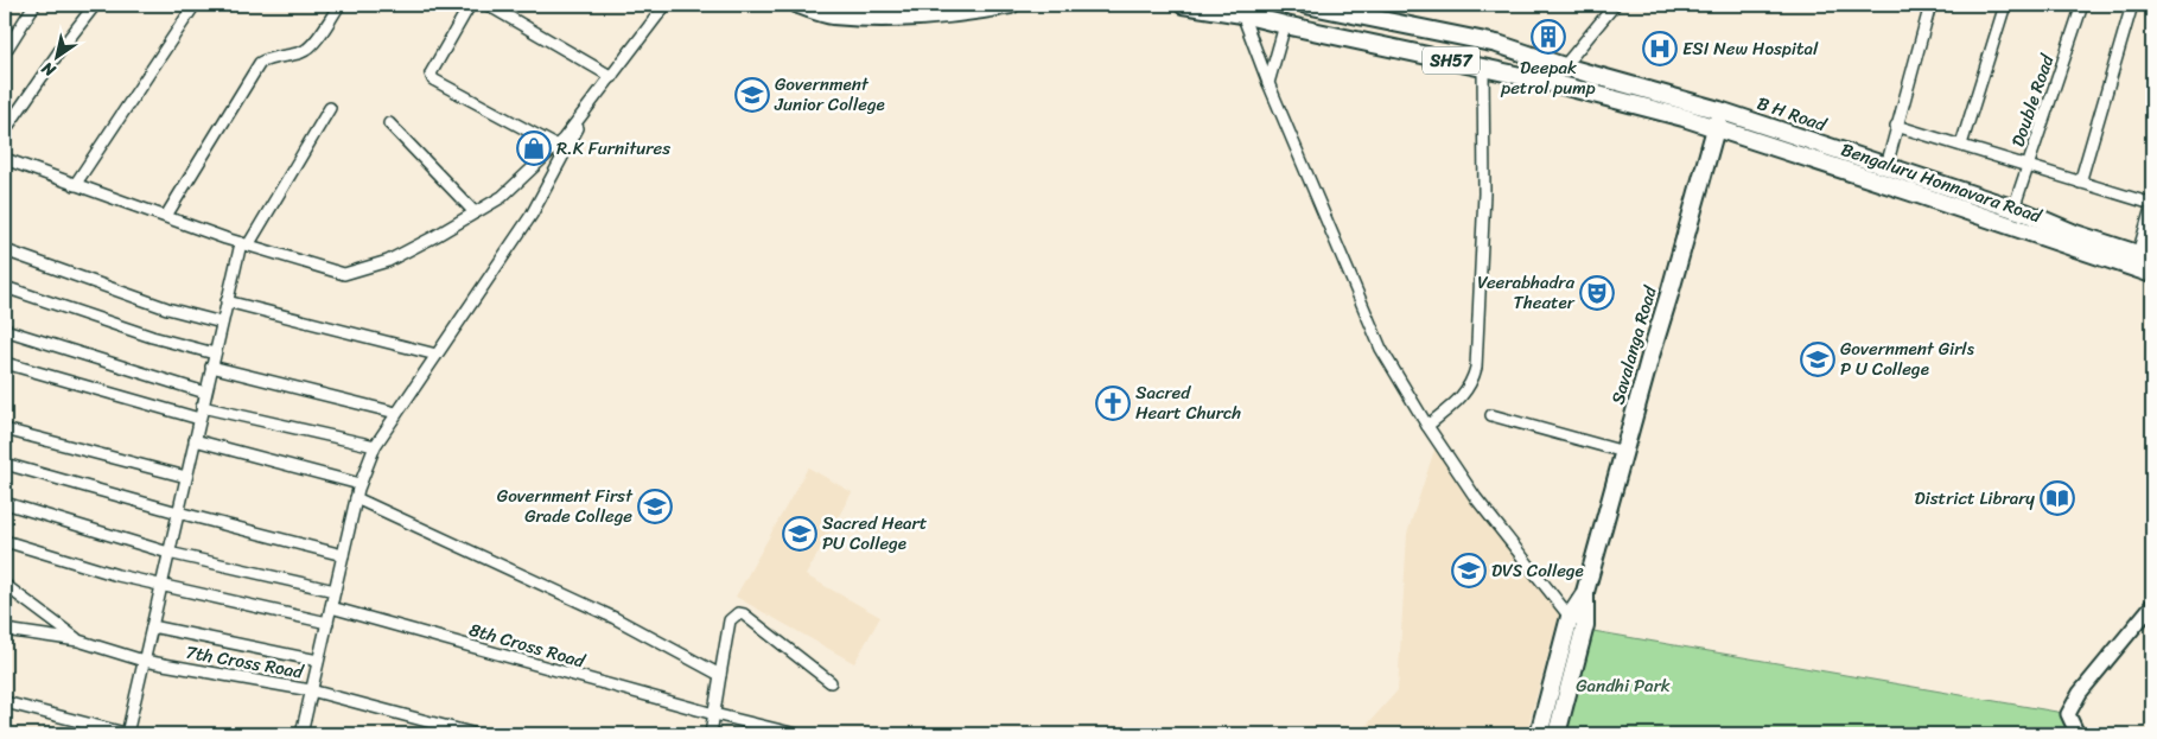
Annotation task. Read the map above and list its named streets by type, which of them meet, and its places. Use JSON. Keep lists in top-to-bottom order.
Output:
{
  "streets": {
    "main road": [
      "SH57",
      "B H Road",
      "Bengaluru Honnavara Road",
      "Savalanga Road"
    ],
    "street": ["Double Road", "8th Cross Road", "7th Cross Road"]
  },
  "crossings": [
    ["SH57", "B H Road"],
    ["SH57", "Bengaluru Honnavara Road"],
    ["SH57", "Savalanga Road"],
    ["Double Road", "B H Road"],
    ["B H Road", "Savalanga Road"],
    ["Bengaluru Honnavara Road", "Savalanga Road"]
  ],
  "parks": ["Gandhi Park"],
  "places": {
    "building": ["Deepak petrol pump"],
    "hospital": ["ESI New Hospital"],
    "school or university": [
      "Government Junior College",
      "Government Girls P U College",
      "Government First Grade College",
      "Sacred Heart PU College",
      "DVS College"
    ],
    "shop": ["R.K Furnitures"],
    "theatre": ["Veerabhadra Theater"],
    "church": ["Sacred Heart Church"],
    "library": ["District Library"]
  },
  "north": "bottom left"
}
